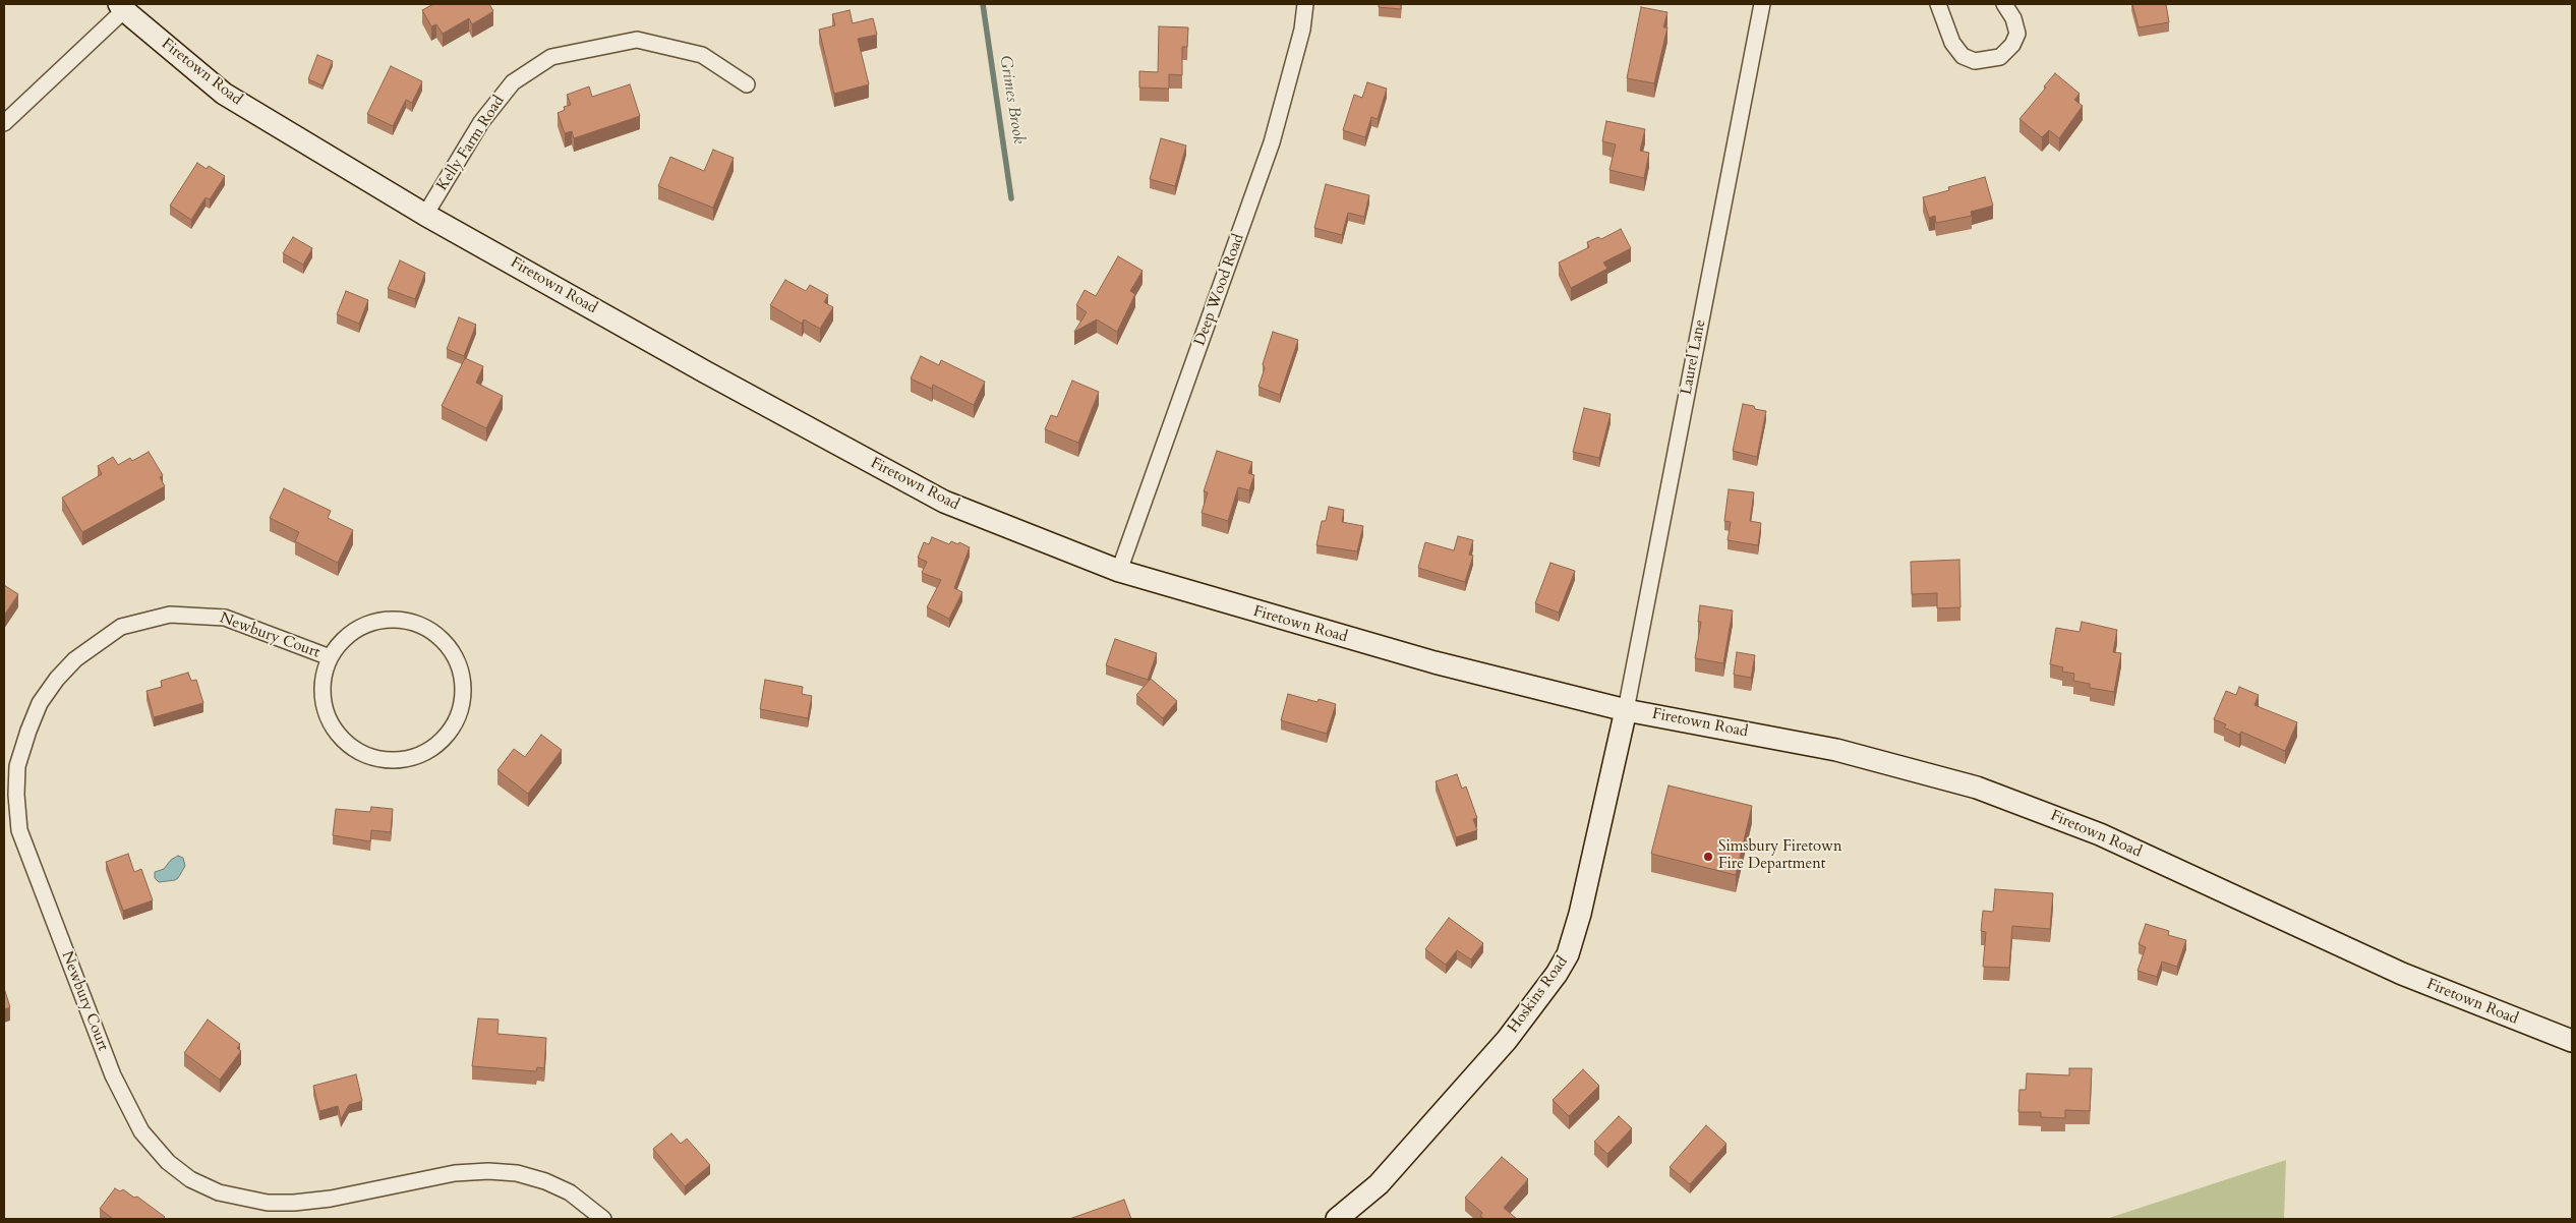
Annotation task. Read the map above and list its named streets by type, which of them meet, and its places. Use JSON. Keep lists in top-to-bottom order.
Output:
{
  "streets": {
    "street": [
      "Firetown Road",
      "Kelly Farm Road",
      "Deep Wood Road",
      "Laurel Lane",
      "Newbury Court",
      "Hoskins Road"
    ]
  },
  "crossings": [
    ["Firetown Road", "Kelly Farm Road"],
    ["Firetown Road", "Deep Wood Road"],
    ["Firetown Road", "Laurel Lane"],
    ["Firetown Road", "Hoskins Road"],
    ["Laurel Lane", "Hoskins Road"]
  ],
  "water": ["Grimes Brook"],
  "places": ["Simsbury Firetown Fire Department"]
}
